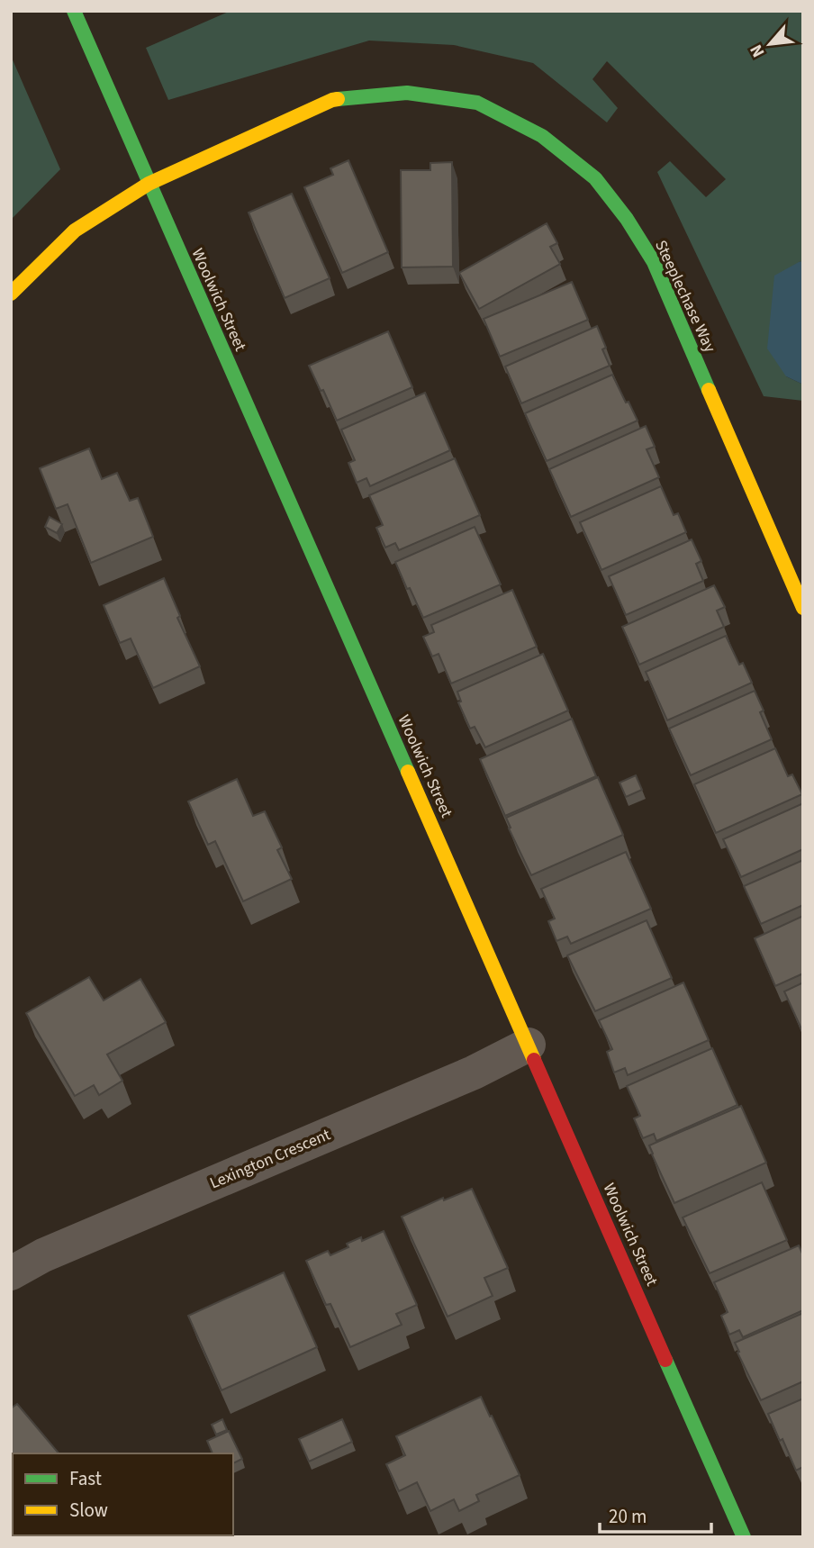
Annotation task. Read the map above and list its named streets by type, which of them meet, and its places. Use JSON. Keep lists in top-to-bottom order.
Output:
{
  "streets": {
    "street": ["Steeplechase Way", "Woolwich Street", "Lexington Crescent"]
  },
  "crossings": [
    ["Steeplechase Way", "Woolwich Street"],
    ["Woolwich Street", "Lexington Crescent"]
  ],
  "legend": ["Fast", "Slow"],
  "scale_bar": "20 m",
  "north": "bottom left"
}
